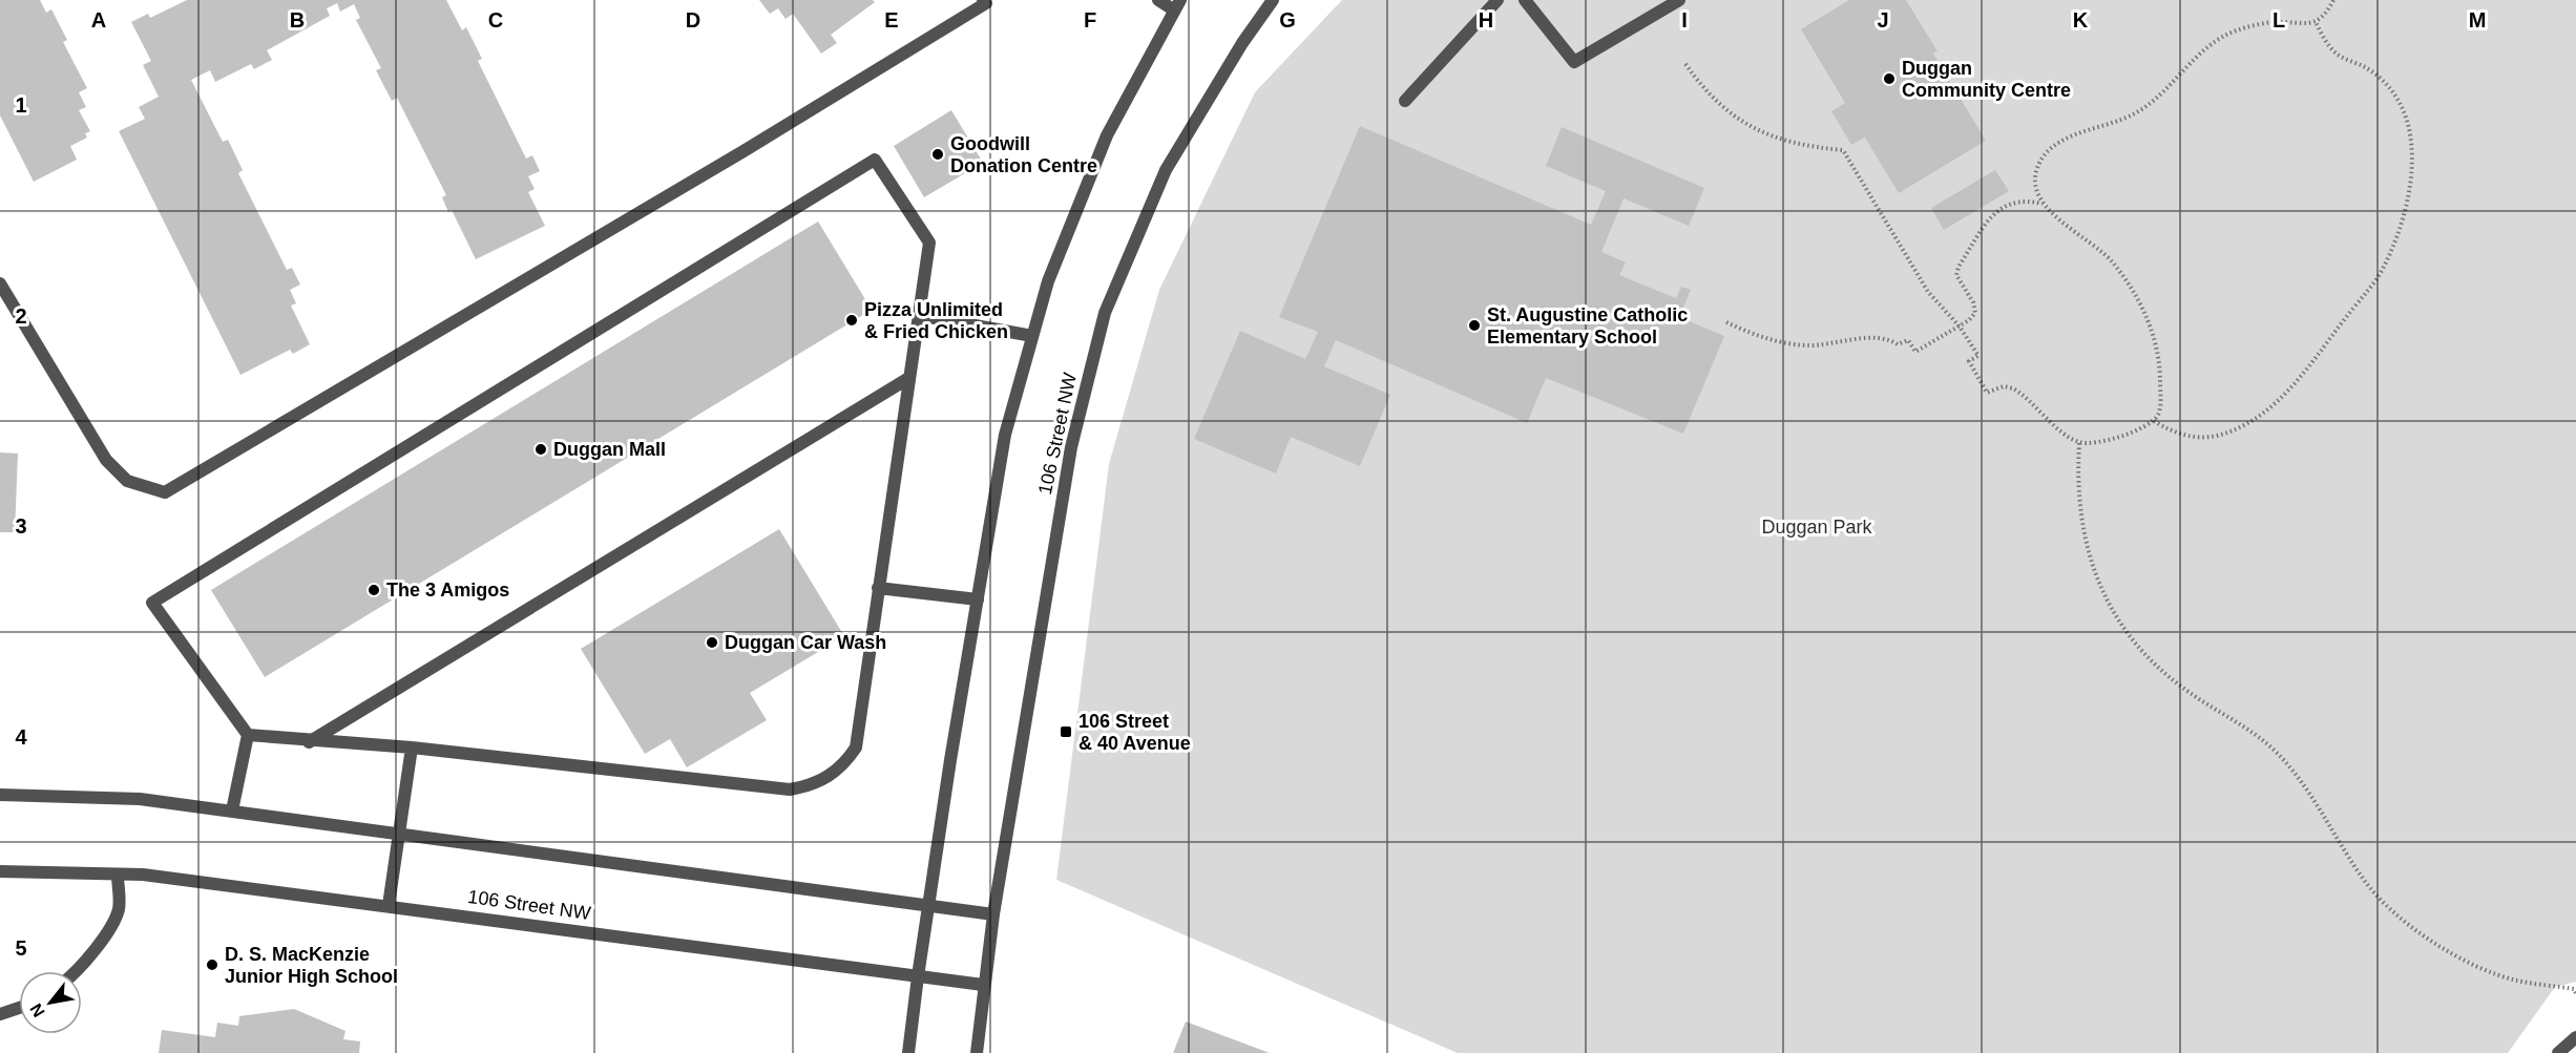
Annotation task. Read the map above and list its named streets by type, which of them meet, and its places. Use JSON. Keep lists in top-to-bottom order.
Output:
{
  "streets": {
    "street": ["106 Street NW"]
  },
  "parks": ["Duggan Park"],
  "places": {
    "other": [
      "Duggan Community Centre",
      "Goodwill Donation Centre",
      "Pizza Unlimited & Fried Chicken",
      "St. Augustine Catholic Elementary School",
      "Duggan Mall",
      "The 3 Amigos",
      "Duggan Car Wash",
      "D. S. MacKenzie Junior High School"
    ],
    "transit": ["106 Street & 40 Avenue"]
  },
  "north": "bottom left",
  "grid": {
    "columns": [
      "A",
      "B",
      "C",
      "D",
      "E",
      "F",
      "G",
      "H",
      "I",
      "J",
      "K",
      "L",
      "M"
    ],
    "rows": [
      "1",
      "2",
      "3",
      "4",
      "5"
    ]
  }
}
